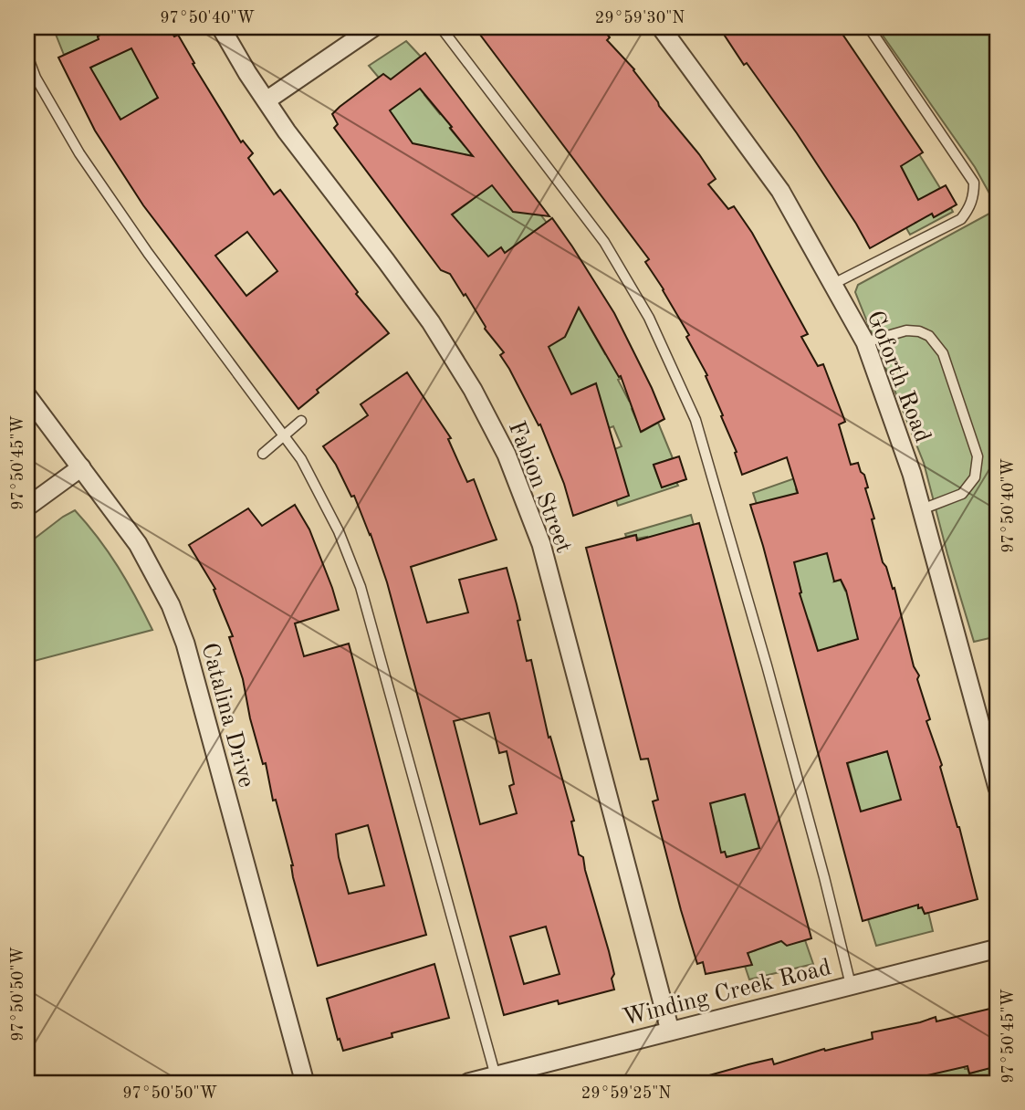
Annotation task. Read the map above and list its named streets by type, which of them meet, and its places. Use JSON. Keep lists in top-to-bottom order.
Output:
{
  "streets": {
    "street": [
      "Goforth Road",
      "Fabion Street",
      "Catalina Drive",
      "Winding Creek Road"
    ]
  },
  "crossings": [
    ["Fabion Street", "Winding Creek Road"]
  ],
  "coordinates": [
    "97°50'40\"W",
    "29°59'30\"N",
    "97°50'45\"W",
    "97°50'50\"W",
    "29°59'25\"N"
  ]
}
